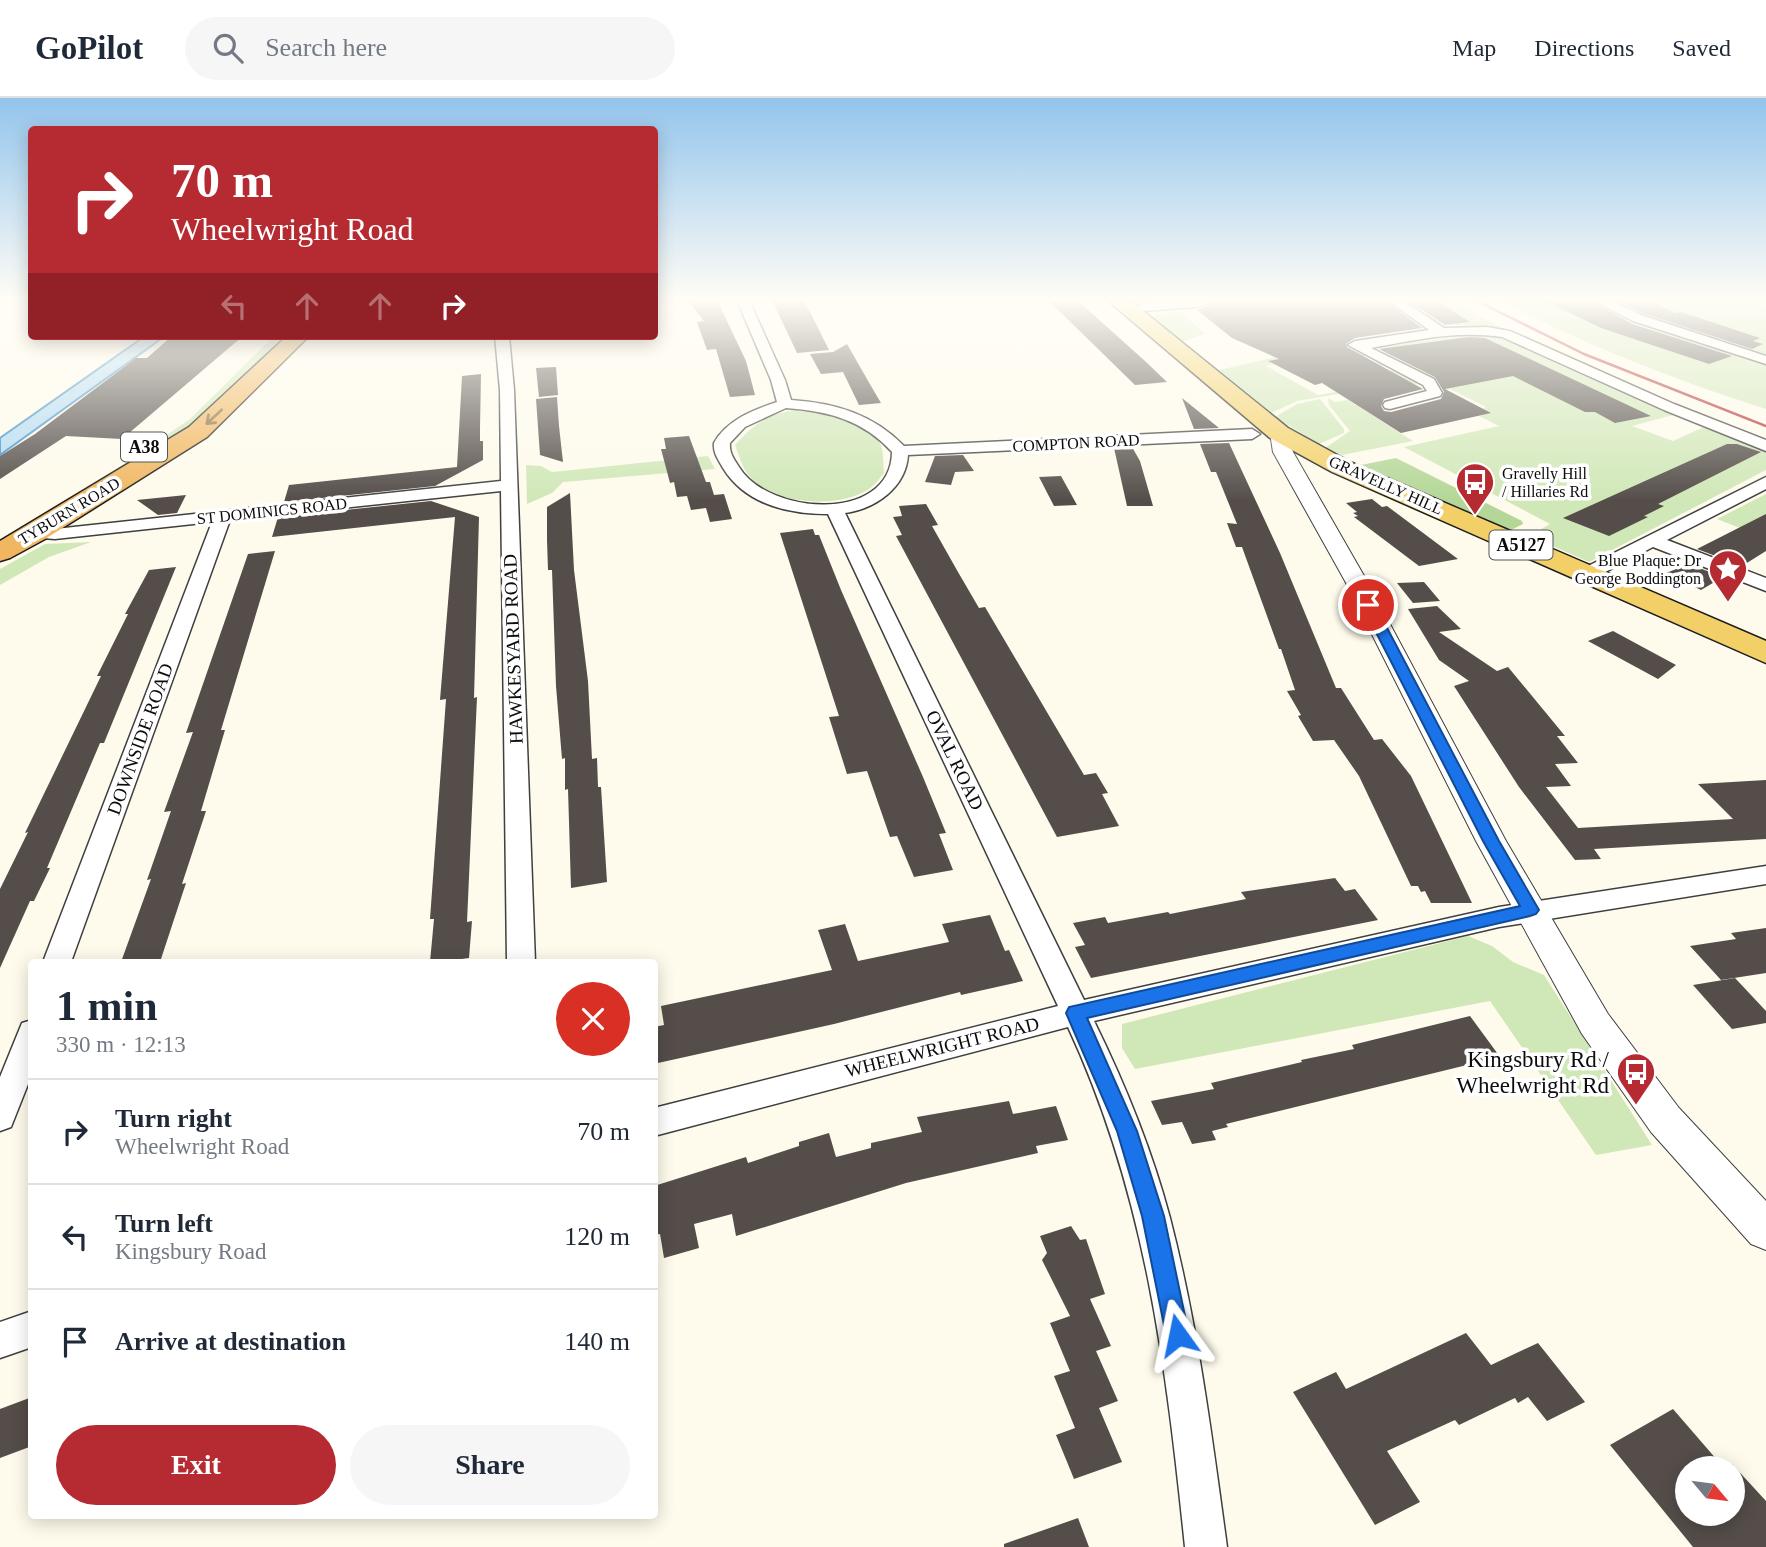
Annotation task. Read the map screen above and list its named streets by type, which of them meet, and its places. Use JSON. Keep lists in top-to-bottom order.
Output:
{
  "streets": {
    "highway": ["A38", "TYBURN ROAD"],
    "main road": ["GRAVELLY HILL", "A5127"],
    "street": [
      "COMPTON ROAD",
      "ST DOMINICS ROAD",
      "HAWKESYARD ROAD",
      "DOWNSIDE ROAD",
      "OVAL ROAD",
      "WHEELWRIGHT ROAD"
    ]
  },
  "crossings": [
    ["COMPTON ROAD", "GRAVELLY HILL"],
    ["COMPTON ROAD", "OVAL ROAD"],
    ["TYBURN ROAD", "ST DOMINICS ROAD"],
    ["ST DOMINICS ROAD", "HAWKESYARD ROAD"],
    ["ST DOMINICS ROAD", "DOWNSIDE ROAD"],
    ["OVAL ROAD", "WHEELWRIGHT ROAD"]
  ],
  "places": {
    "bus stop": ["Gravelly Hill / Hillaries Rd", "Kingsbury Rd / Wheelwright Rd"],
    "place": ["Blue Plaque: Dr George Boddington"]
  },
  "north": "bottom right",
  "page": {
    "header": "GoPilot",
    "search": "Search here",
    "nav": ["Map", "Directions", "Saved"],
    "turn": ["70 m", "Wheelwright Road"],
    "heading": ["1 min", "330 m · 12:13"],
    "list": [
      {
        "name": "Turn right",
        "note": "Wheelwright Road",
        "value": "70 m"
      },
      {
        "name": "Turn left",
        "note": "Kingsbury Road",
        "value": "120 m"
      },
      {
        "name": "Arrive at destination",
        "value": "140 m"
      }
    ],
    "buttons": ["Exit", "Share"]
  }
}
